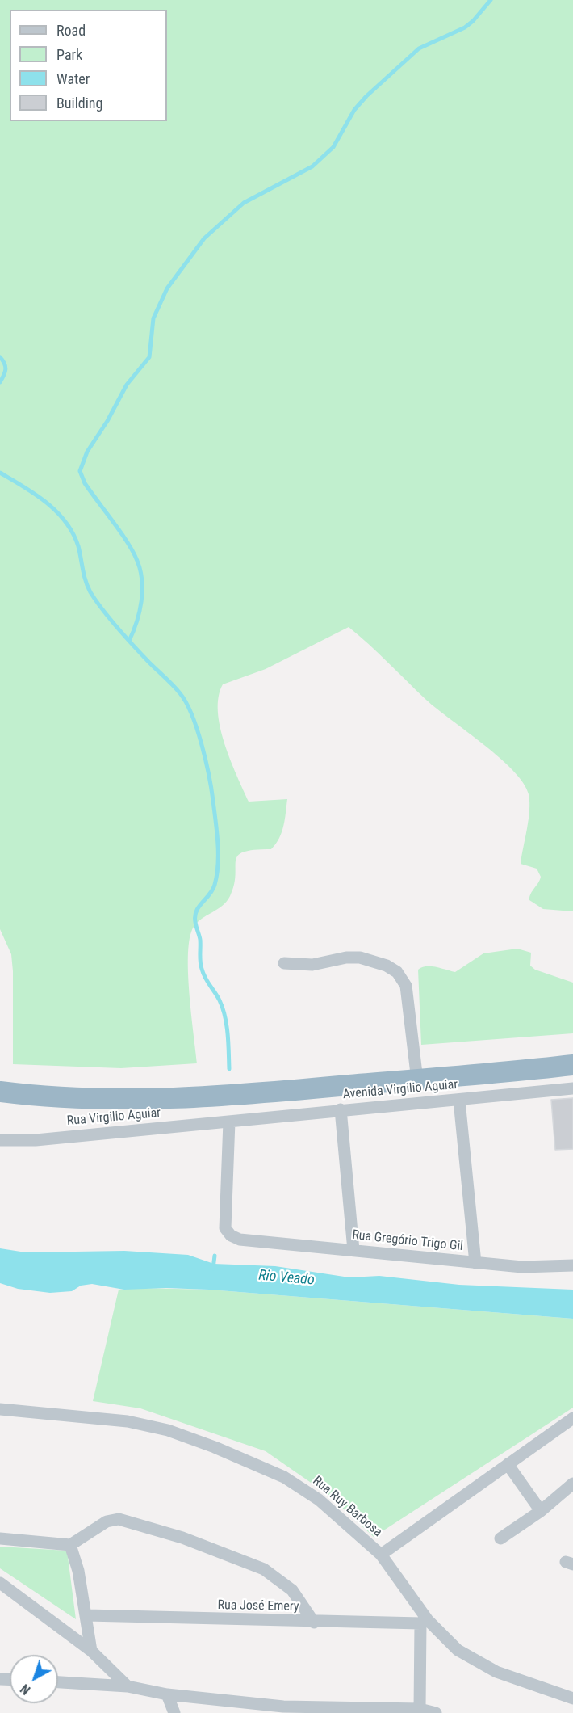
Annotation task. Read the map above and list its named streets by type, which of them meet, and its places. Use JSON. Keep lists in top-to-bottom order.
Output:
{
  "streets": {
    "street": [
      "Avenida Virgilio Aguiar",
      "Rua Virgilio Aguiar",
      "Rua Gregório Trigo Gil",
      "Rua Ruy Barbosa",
      "Rua José Emery"
    ]
  },
  "crossings": [
    ["Avenida Virgilio Aguiar", "Rua Virgilio Aguiar"],
    ["Avenida Virgilio Aguiar", "Rua Gregório Trigo Gil"],
    ["Rua Virgilio Aguiar", "Rua Gregório Trigo Gil"],
    ["Rua Ruy Barbosa", "Rua José Emery"]
  ],
  "water": ["Rio Veado"],
  "legend": [
    "Road",
    "Park",
    "Water",
    "Building"
  ],
  "north": "bottom left"
}
